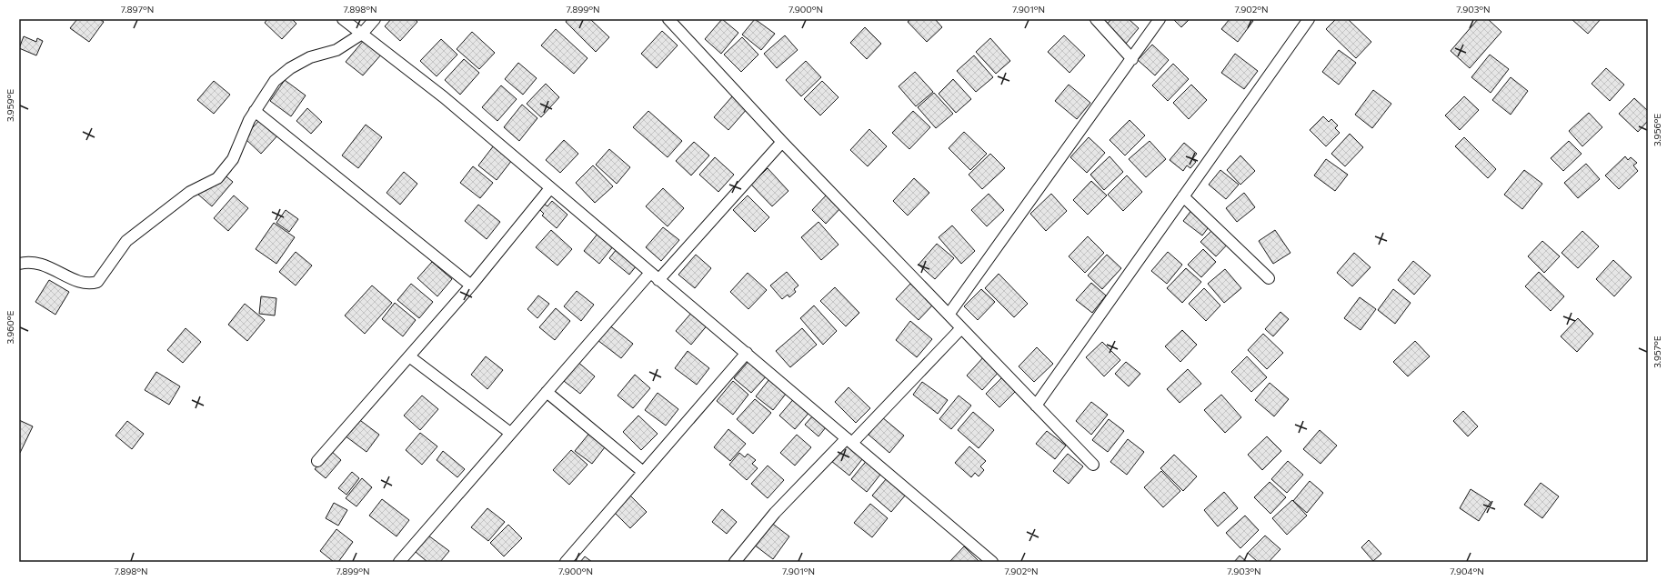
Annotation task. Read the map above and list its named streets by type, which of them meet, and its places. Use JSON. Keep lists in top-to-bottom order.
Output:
{
  "coordinates": [
    "7.897°N",
    "7.898°N",
    "7.899°N",
    "7.900°N",
    "7.901°N",
    "7.902°N",
    "7.903°N",
    "3.959°E",
    "3.956°E",
    "3.960°E",
    "3.957°E",
    "7.904°N"
  ]
}
